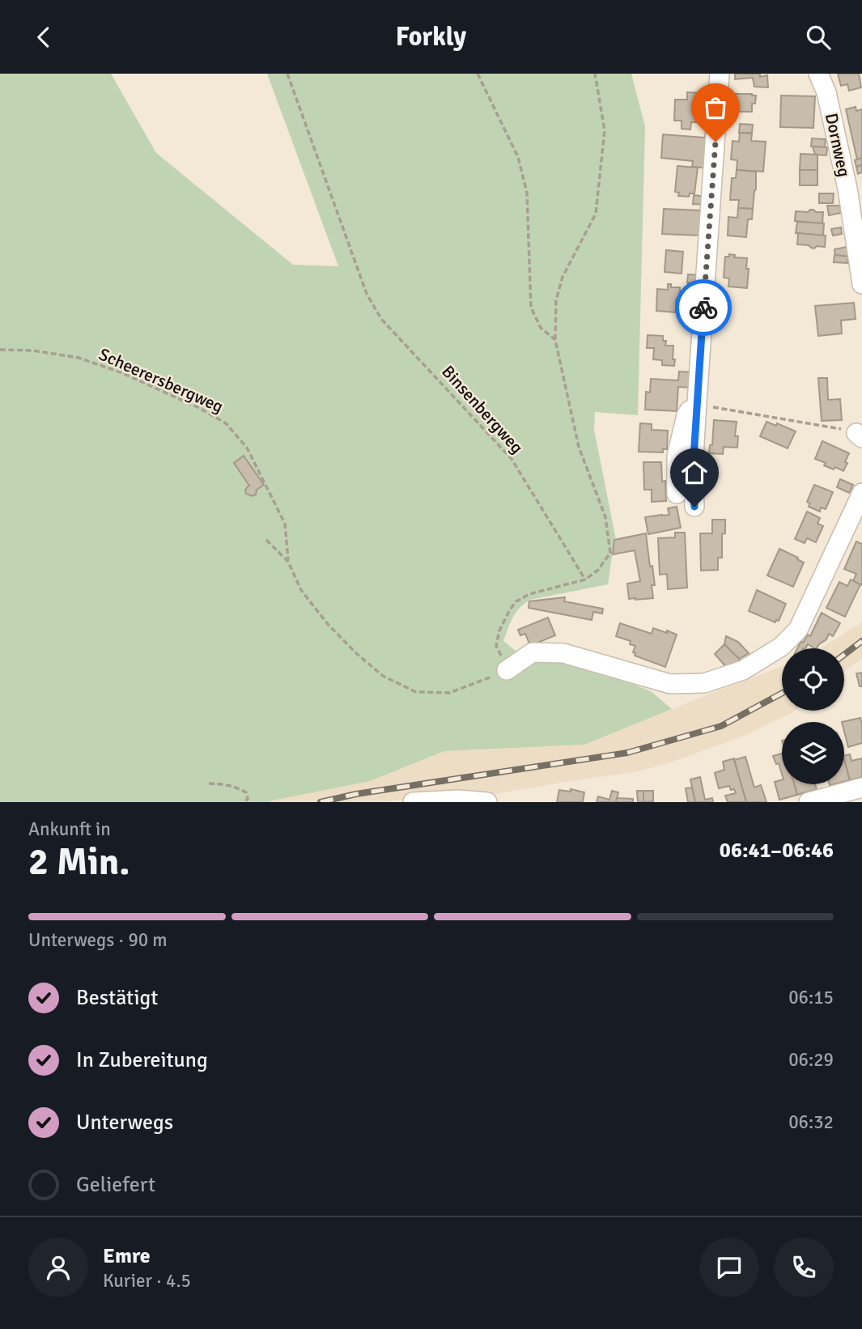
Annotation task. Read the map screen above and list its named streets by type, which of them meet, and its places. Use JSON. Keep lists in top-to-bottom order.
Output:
{
  "streets": {
    "street": ["Dornweg"],
    "path": ["Scheerersbergweg", "Binsenbergweg"]
  },
  "page": {
    "header": "Forkly",
    "heading": ["2 Min.", "Ankunft in", "06:41–06:46"],
    "panel": ["Emre", "Kurier · 4.5"],
    "bar": "Unterwegs · 90 m",
    "list": [
      ["Bestätigt", "06:15"],
      ["In Zubereitung", "06:29"],
      ["Unterwegs", "06:32"],
      "Geliefert"
    ]
  }
}
